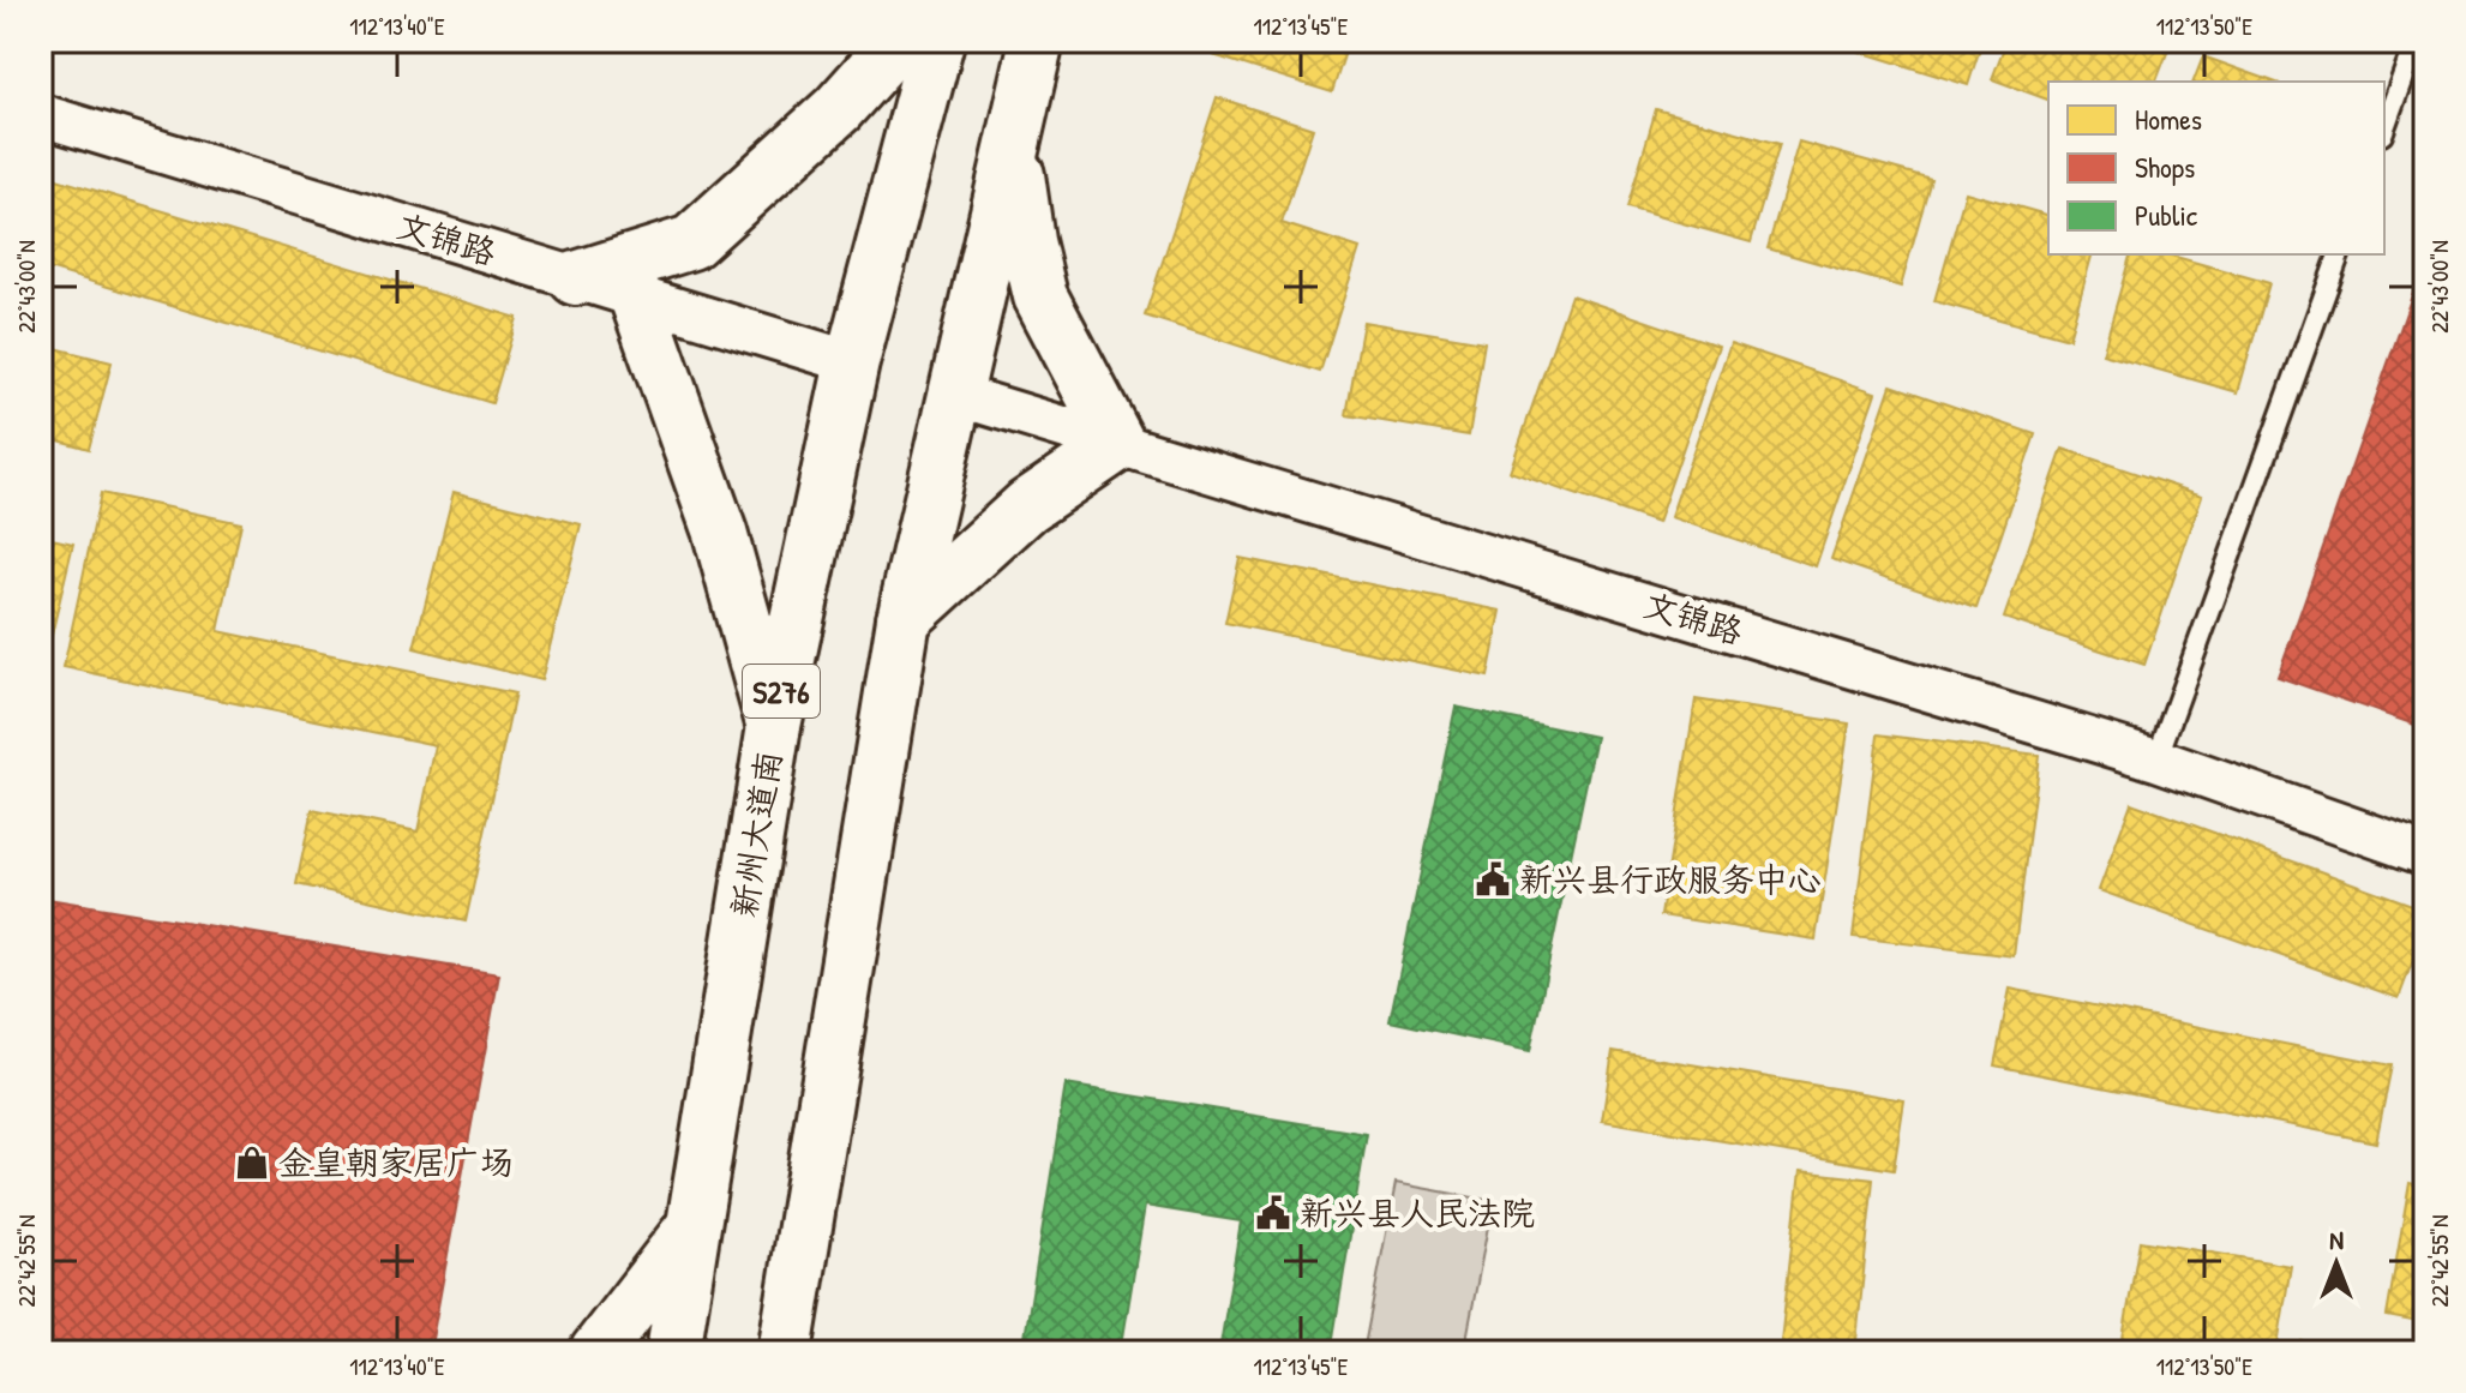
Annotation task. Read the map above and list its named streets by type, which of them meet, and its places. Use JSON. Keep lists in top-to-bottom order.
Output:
{
  "streets": {
    "main road": ["S276", "新州大道南"],
    "street": ["文锦路"]
  },
  "crossings": [
    ["文锦路", "新州大道南"]
  ],
  "places": {
    "public building": ["新兴县行政服务中心", "新兴县人民法院"],
    "shop": ["金皇朝家居广场"]
  },
  "legend": ["Homes", "Shops", "Public"],
  "north": "top",
  "coordinates": [
    "112°13'40\"E",
    "112°13'45\"E",
    "112°13'50\"E",
    "22°43'00\"N",
    "22°42'55\"N"
  ]
}
